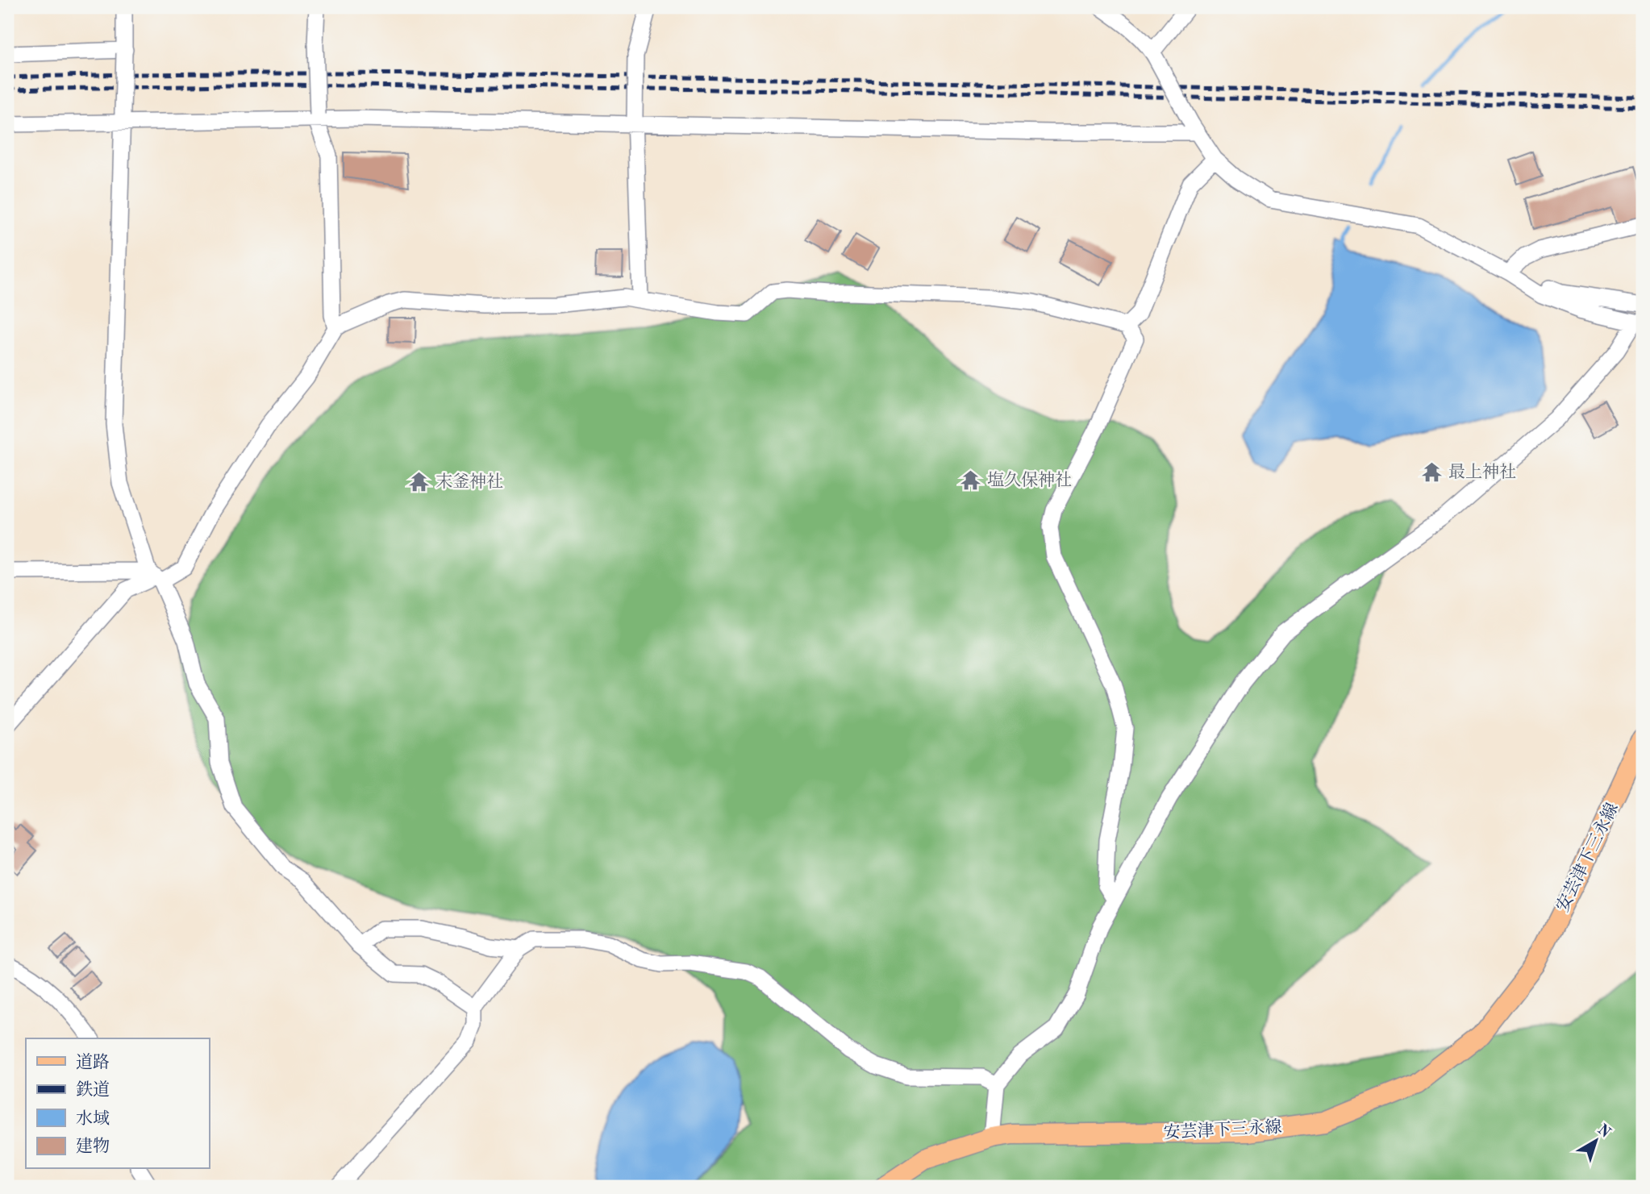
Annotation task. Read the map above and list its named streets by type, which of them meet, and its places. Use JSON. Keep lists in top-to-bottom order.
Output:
{
  "streets": {
    "main road": ["安芸津下三永線"]
  },
  "places": {
    "temple": ["最上神社", "塩久保神社", "末釜神社"]
  },
  "legend": [
    "道路",
    "鉄道",
    "水域",
    "建物"
  ],
  "north": "top right"
}
